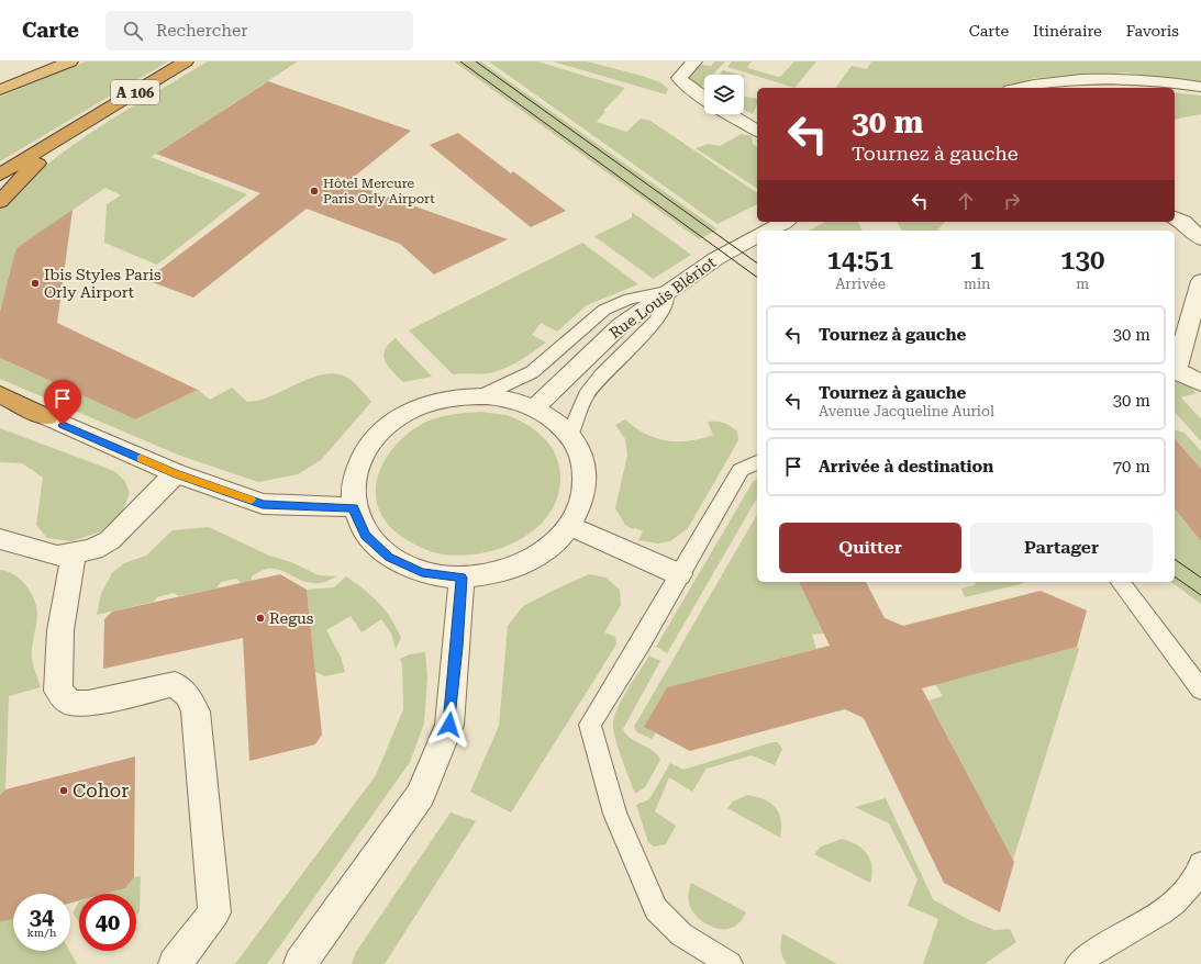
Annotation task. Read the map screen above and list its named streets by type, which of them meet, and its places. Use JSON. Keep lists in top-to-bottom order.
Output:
{
  "streets": {
    "highway": ["A 106"],
    "street": ["Rue Louis Blériot"]
  },
  "places": [
    "Hôtel Mercure Paris Orly Airport",
    "Ibis Styles Paris Orly Airport",
    "Regus",
    "Cohor"
  ],
  "page": {
    "header": "Carte",
    "search": "Rechercher",
    "nav": ["Carte", "Itinéraire", "Favoris"],
    "turn": ["30 m", "Tournez à gauche"],
    "eta": [
      "14:51",
      "Arrivée",
      "1",
      "min",
      "130",
      "m"
    ],
    "list": [
      {
        "name": "Tournez à gauche",
        "value": "30 m"
      },
      {
        "name": "Tournez à gauche",
        "note": "Avenue Jacqueline Auriol",
        "value": "30 m"
      },
      {
        "name": "Arrivée à destination",
        "value": "70 m"
      }
    ],
    "buttons": ["Quitter", "Partager"],
    "speed": "34 km/h",
    "limit": "40"
  }
}
